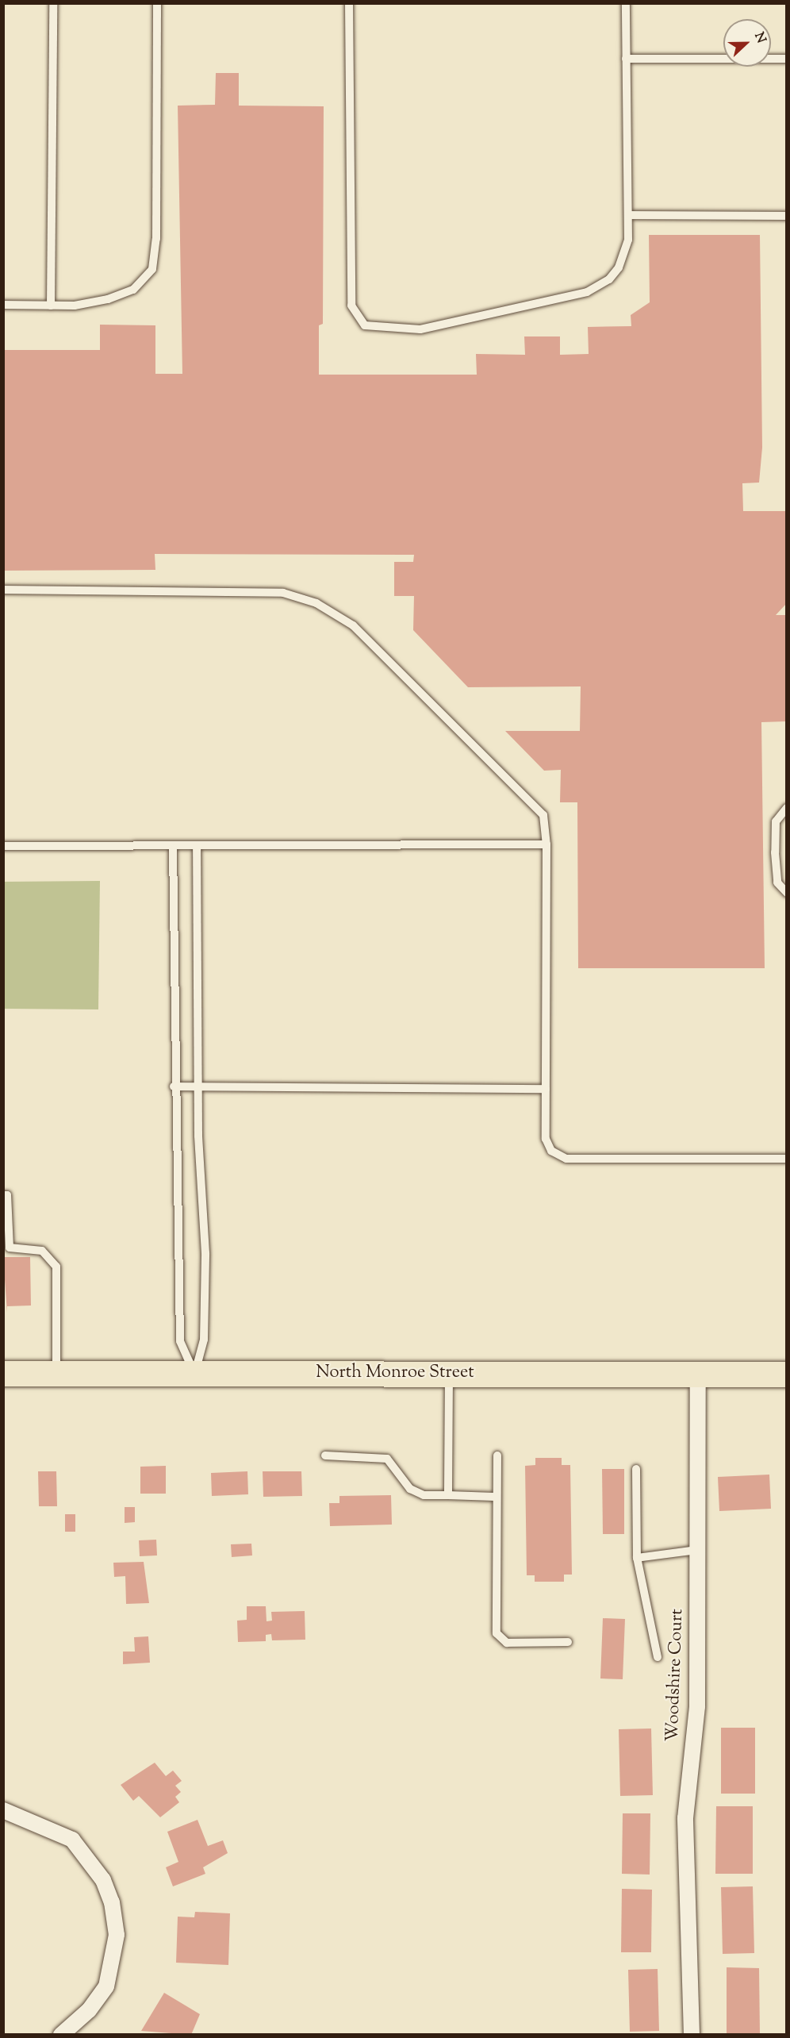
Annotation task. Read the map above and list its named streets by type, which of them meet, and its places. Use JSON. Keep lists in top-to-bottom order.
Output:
{
  "streets": {
    "main road": ["North Monroe Street"],
    "street": ["Woodshire Court"]
  },
  "crossings": [
    ["North Monroe Street", "Woodshire Court"]
  ],
  "north": "right"
}
